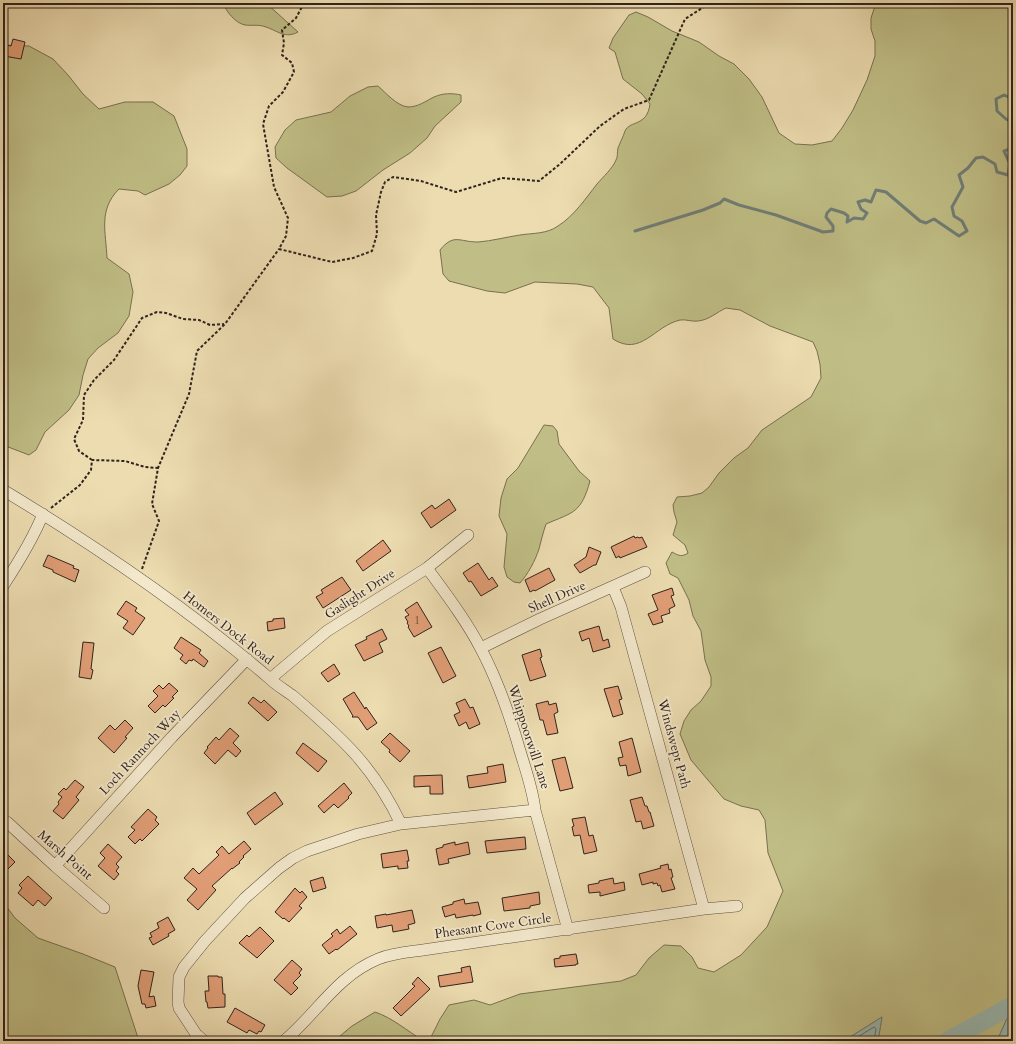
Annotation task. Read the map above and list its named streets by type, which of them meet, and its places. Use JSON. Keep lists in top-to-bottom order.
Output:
{
  "streets": {
    "street": [
      "Gaslight Drive",
      "Shell Drive",
      "Homers Dock Road",
      "Whippoorwill Lane",
      "Windswept Path",
      "Loch Rannoch Way",
      "Marsh Point",
      "Pheasant Cove Circle"
    ]
  },
  "crossings": [
    ["Gaslight Drive", "Homers Dock Road"],
    ["Gaslight Drive", "Whippoorwill Lane"],
    ["Shell Drive", "Whippoorwill Lane"],
    ["Shell Drive", "Windswept Path"],
    ["Homers Dock Road", "Loch Rannoch Way"],
    ["Whippoorwill Lane", "Pheasant Cove Circle"],
    ["Windswept Path", "Pheasant Cove Circle"],
    ["Loch Rannoch Way", "Marsh Point"]
  ],
  "house_numbers": ["1"]
}
